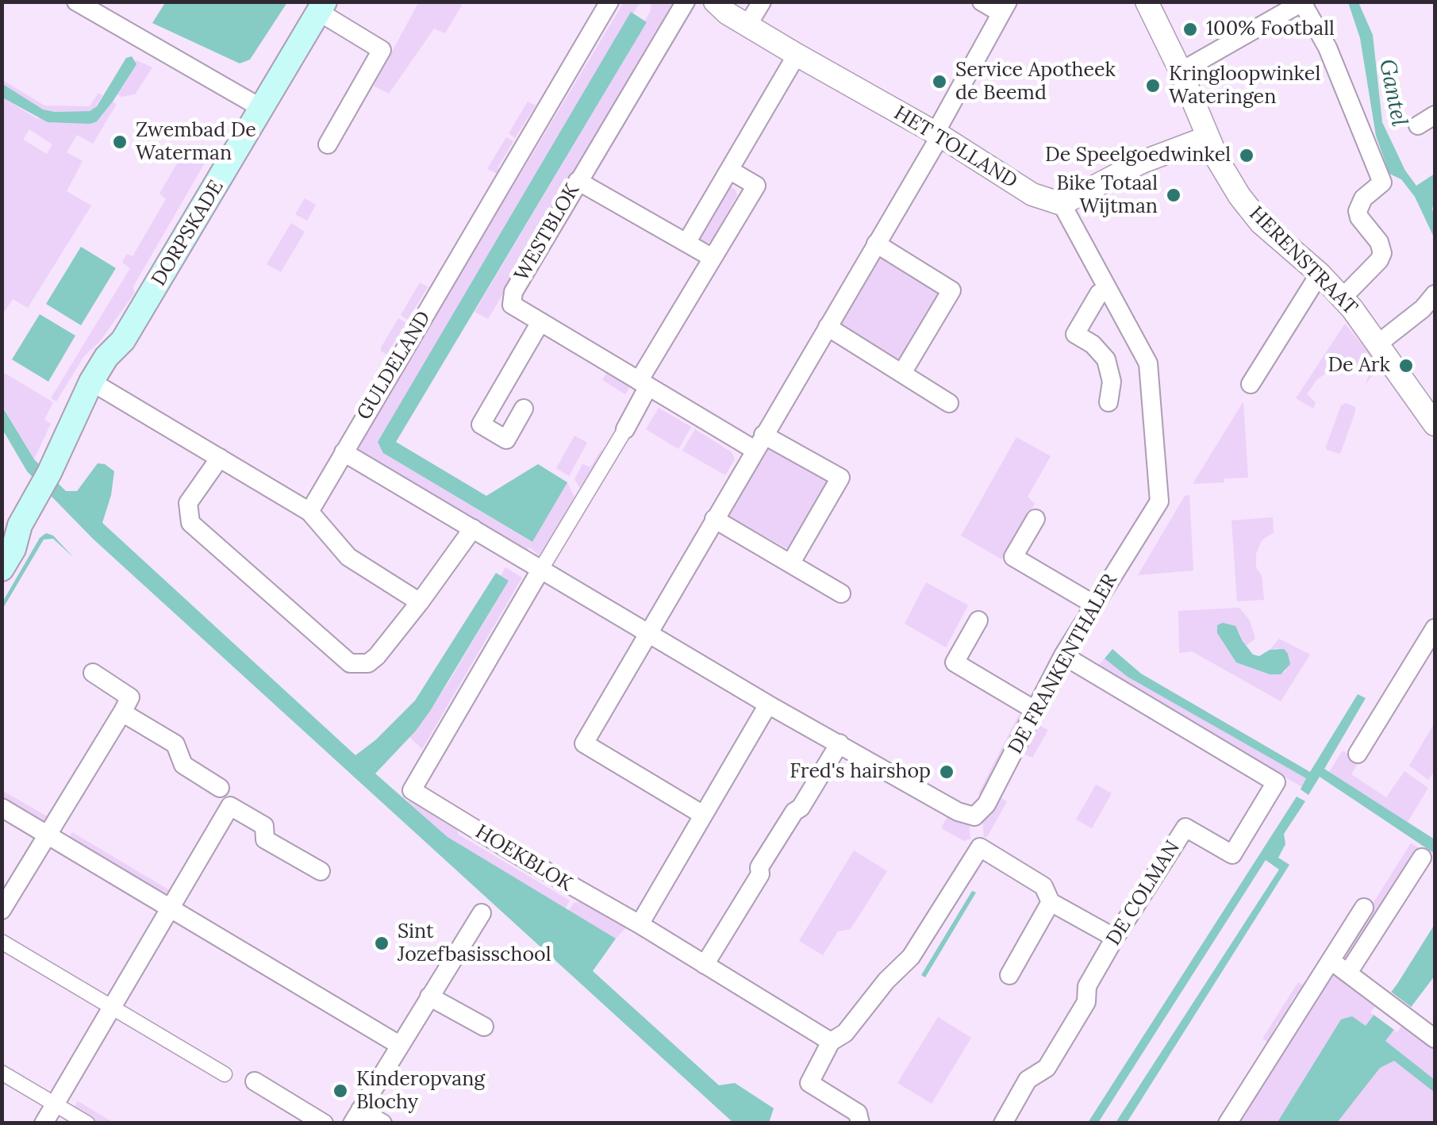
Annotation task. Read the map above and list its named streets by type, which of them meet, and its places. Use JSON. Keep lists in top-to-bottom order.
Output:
{
  "streets": {
    "main road": ["DORPSKADE"],
    "street": [
      "HET TOLLAND",
      "WESTBLOK",
      "HERENSTRAAT",
      "GULDELAND",
      "DE FRANKENTHALER",
      "HOEKBLOK",
      "DE COLMAN"
    ]
  },
  "crossings": [
    ["HET TOLLAND", "DE FRANKENTHALER"],
    ["DE FRANKENTHALER", "DE COLMAN"]
  ],
  "water": ["Gantel"],
  "places": [
    "100% Football",
    "Service Apotheek de Beemd",
    "Kringloopwinkel Wateringen",
    "Zwembad De Waterman",
    "De Speelgoedwinkel",
    "Bike Totaal Wijtman",
    "De Ark",
    "Fred's hairshop",
    "Sint Jozefbasisschool",
    "Kinderopvang Blochy"
  ]
}
